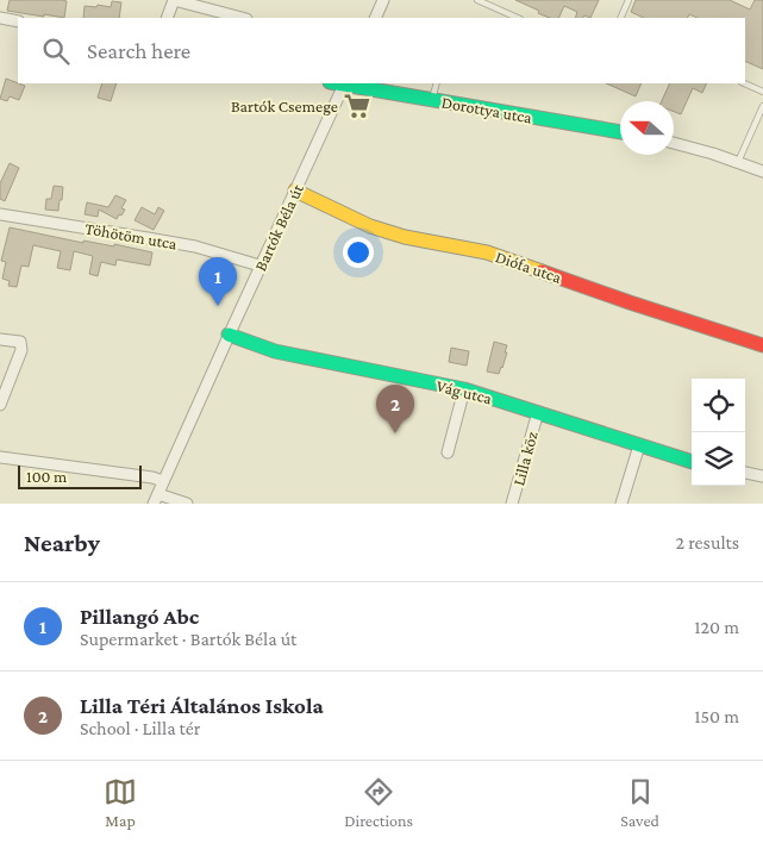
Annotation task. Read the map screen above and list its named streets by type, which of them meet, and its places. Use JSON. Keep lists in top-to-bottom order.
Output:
{
  "streets": {
    "street": [
      "Dorottya utca",
      "Bartók Béla út",
      "Töhötöm utca",
      "Diófa utca",
      "Vág utca",
      "Lilla köz"
    ]
  },
  "crossings": [
    ["Dorottya utca", "Bartók Béla út"],
    ["Bartók Béla út", "Töhötöm utca"],
    ["Bartók Béla út", "Diófa utca"],
    ["Bartók Béla út", "Vág utca"],
    ["Vág utca", "Lilla köz"]
  ],
  "places": {
    "supermarket": ["Bartók Csemege"]
  },
  "scale_bar": "100 m",
  "north": "left",
  "page": {
    "search": "Search here",
    "pins": ["1", "2"],
    "scale": "100 m",
    "heading": ["Nearby", "2 results"],
    "list": [
      {
        "mark": "1",
        "name": "Pillangó Abc",
        "note": "Supermarket · Bartók Béla út",
        "value": "120 m"
      },
      {
        "mark": "2",
        "name": "Lilla Téri Általános Iskola",
        "note": "School · Lilla tér",
        "value": "150 m"
      }
    ],
    "nav": ["Map", "Directions", "Saved"]
  }
}
